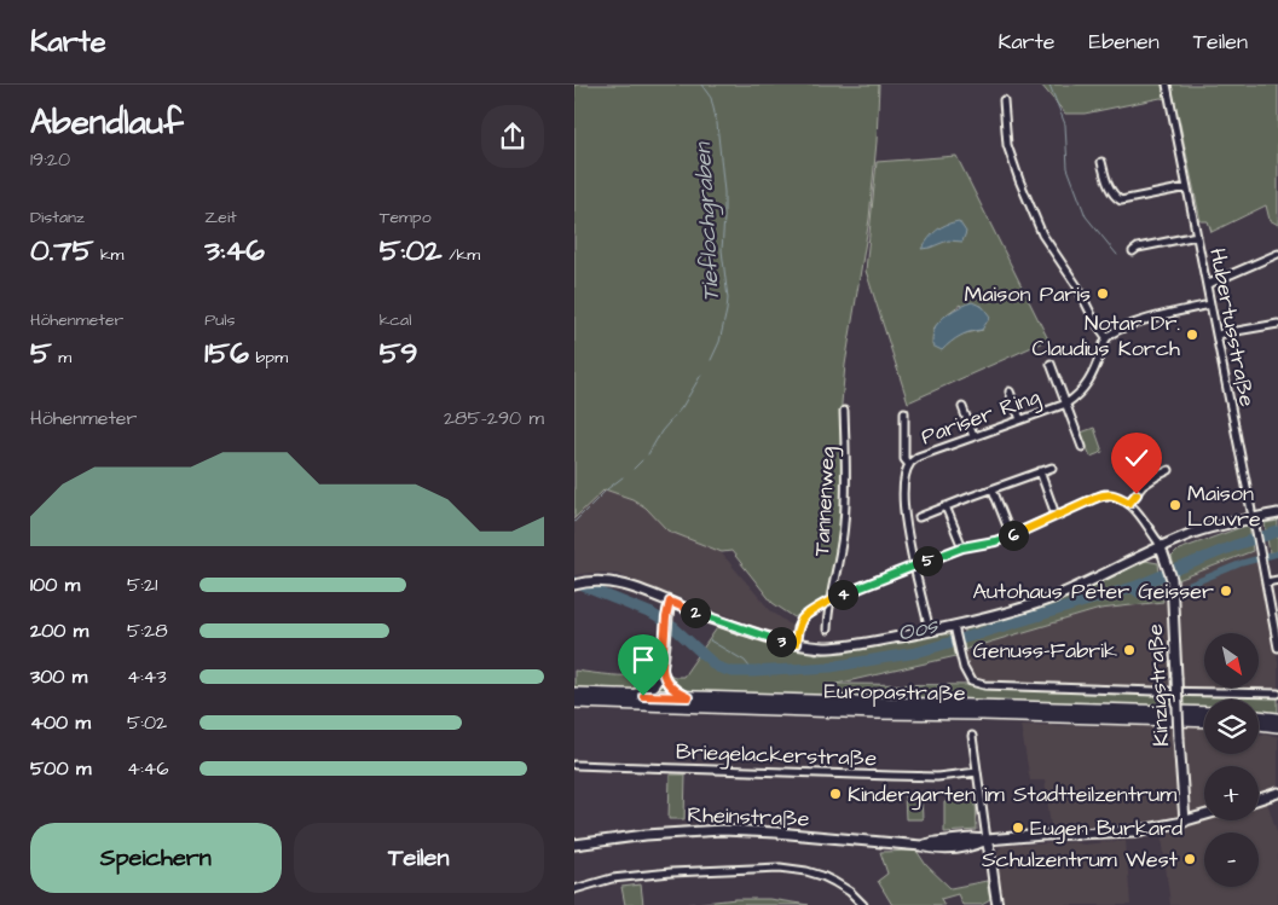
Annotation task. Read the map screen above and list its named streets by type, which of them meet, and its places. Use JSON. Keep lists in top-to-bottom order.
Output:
{
  "streets": {
    "main road": ["Europastraße"],
    "street": [
      "Hubertusstraße",
      "Pariser Ring",
      "Tannenweg",
      "Kinzigstraße",
      "Briegelackerstraße",
      "Rheinstraße"
    ]
  },
  "crossings": [
    ["Kinzigstraße", "Rheinstraße"]
  ],
  "water": ["Tieflochgraben", "Oos"],
  "places": [
    "Maison Paris",
    "Notar Dr. Claudius Korch",
    "Maison Louvre",
    "Autohaus Peter Geisser",
    "Genuss-Fabrik",
    "Kindergarten im Stadtteilzentrum",
    "Eugen Burkard",
    "Schulzentrum West"
  ],
  "north": "bottom right",
  "page": {
    "header": "Karte",
    "nav": ["Karte", "Ebenen", "Teilen"],
    "heading": ["Abendlauf", "19:20"],
    "stats": [
      ["Distanz", "0.75 km"],
      ["Zeit", "3:46"],
      ["Tempo", "5:02 /km"],
      ["Höhenmeter", "5 m"],
      ["Puls", "156 bpm"],
      ["kcal", "59"]
    ],
    "chart": ["Höhenmeter", "285–290 m"],
    "pins": [
      "6",
      "5",
      "4",
      "2",
      "3"
    ],
    "list": [
      {
        "name": "100 m",
        "note": "5:21"
      },
      {
        "name": "200 m",
        "note": "5:28"
      },
      {
        "name": "300 m",
        "note": "4:43"
      },
      {
        "name": "400 m",
        "note": "5:02"
      },
      {
        "name": "500 m",
        "note": "4:46"
      }
    ],
    "map_buttons": ["+", "−"],
    "buttons": ["Speichern", "Teilen"]
  }
}
